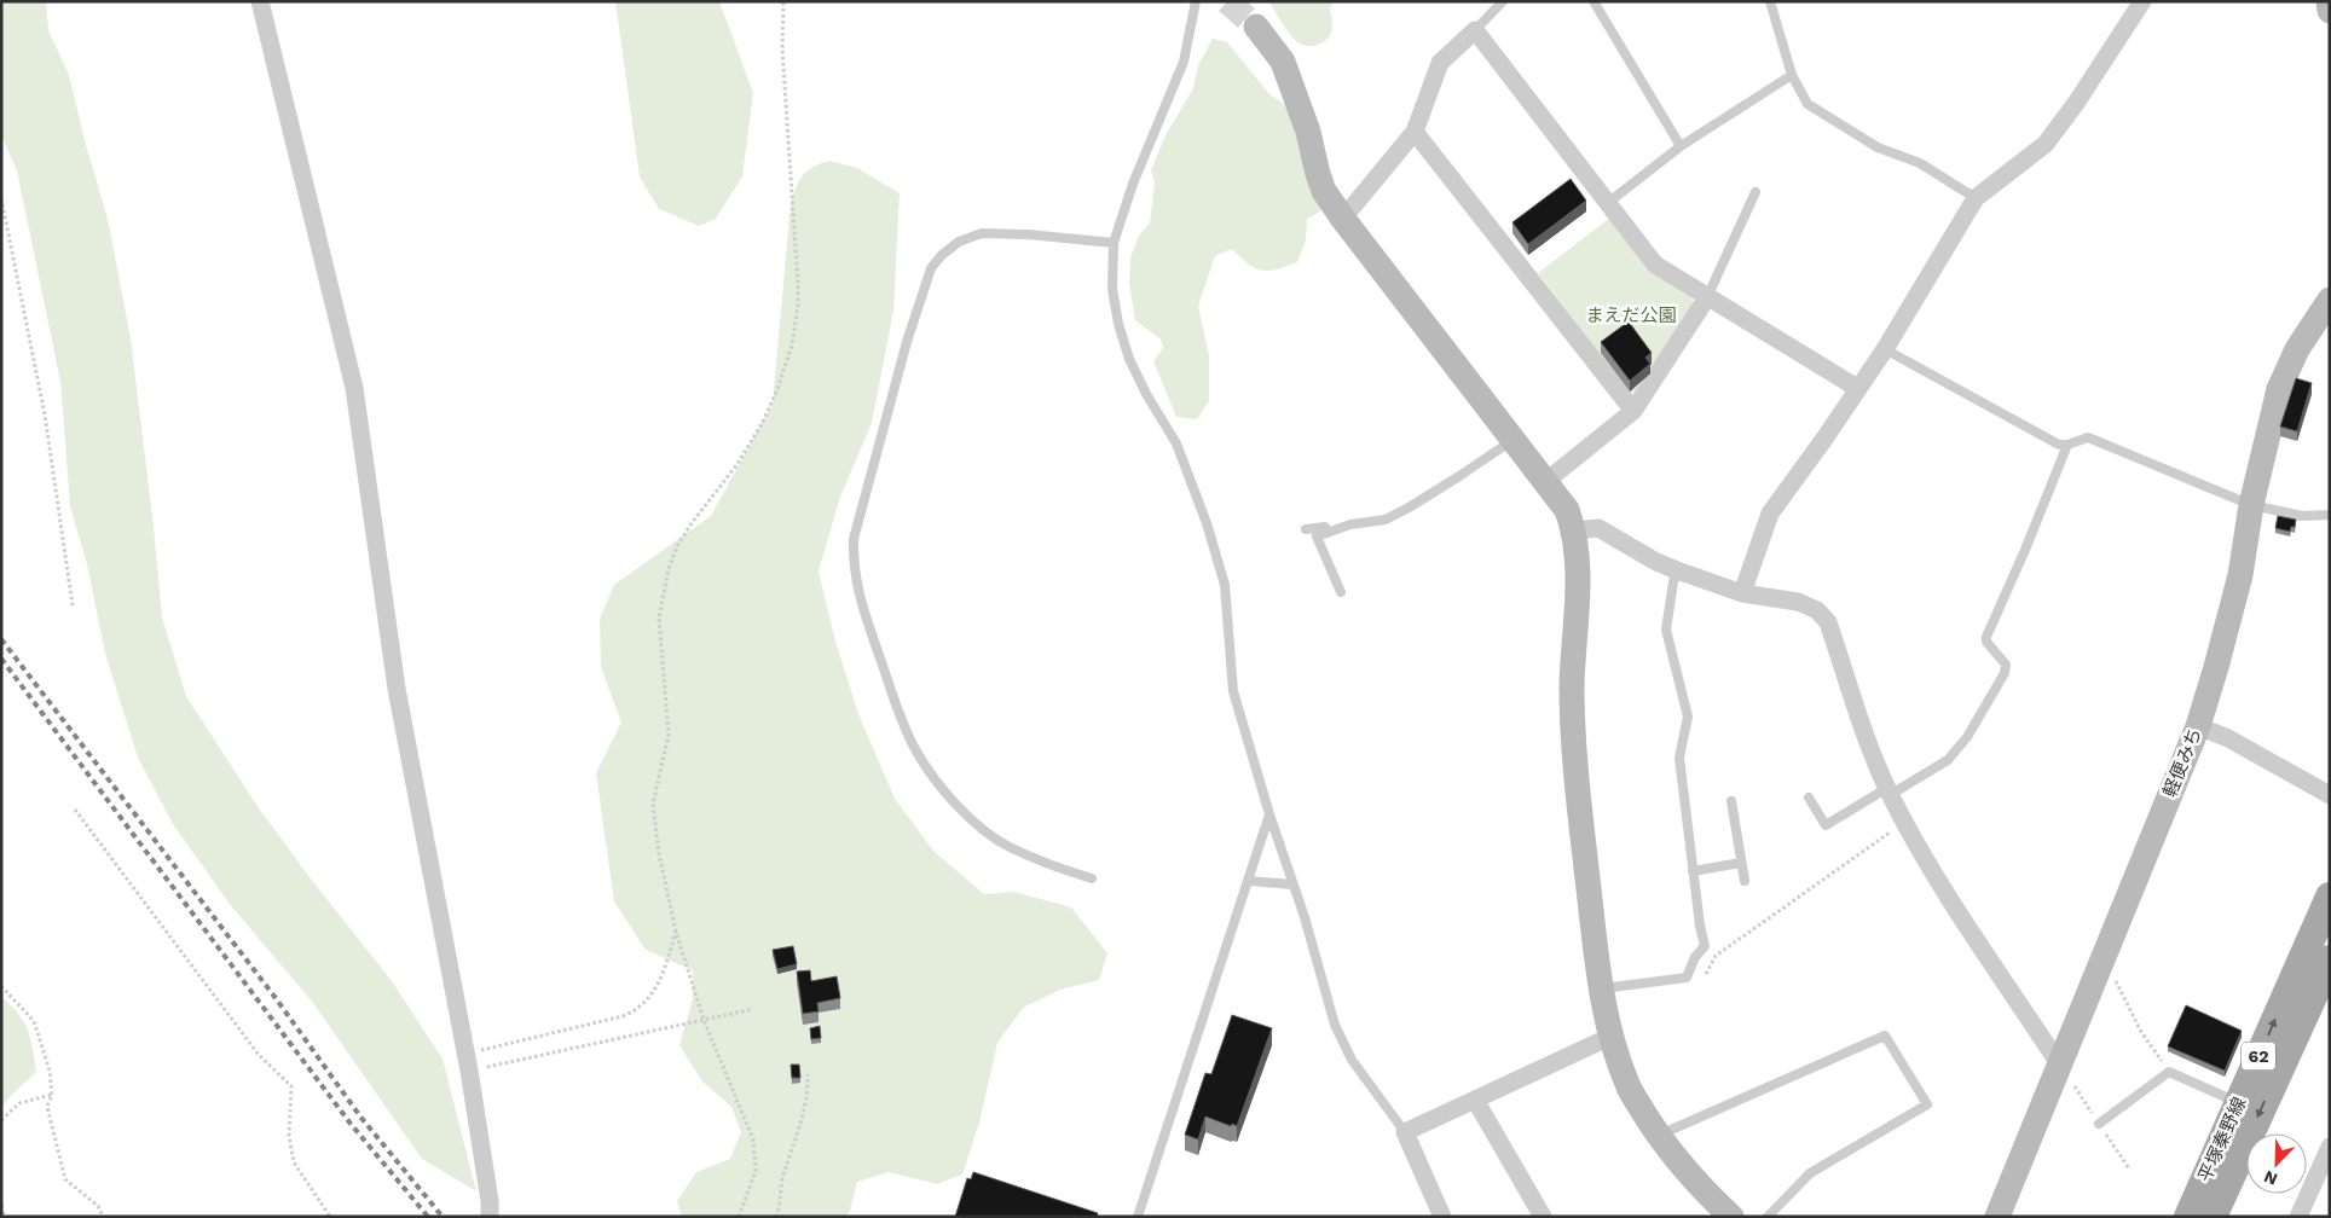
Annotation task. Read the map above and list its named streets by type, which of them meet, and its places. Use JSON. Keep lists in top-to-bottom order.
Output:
{
  "streets": {
    "main road": ["62", "平塚秦野線"],
    "street": ["軽便みち"]
  },
  "parks": ["まえだ公園"],
  "north": "bottom left"
}
